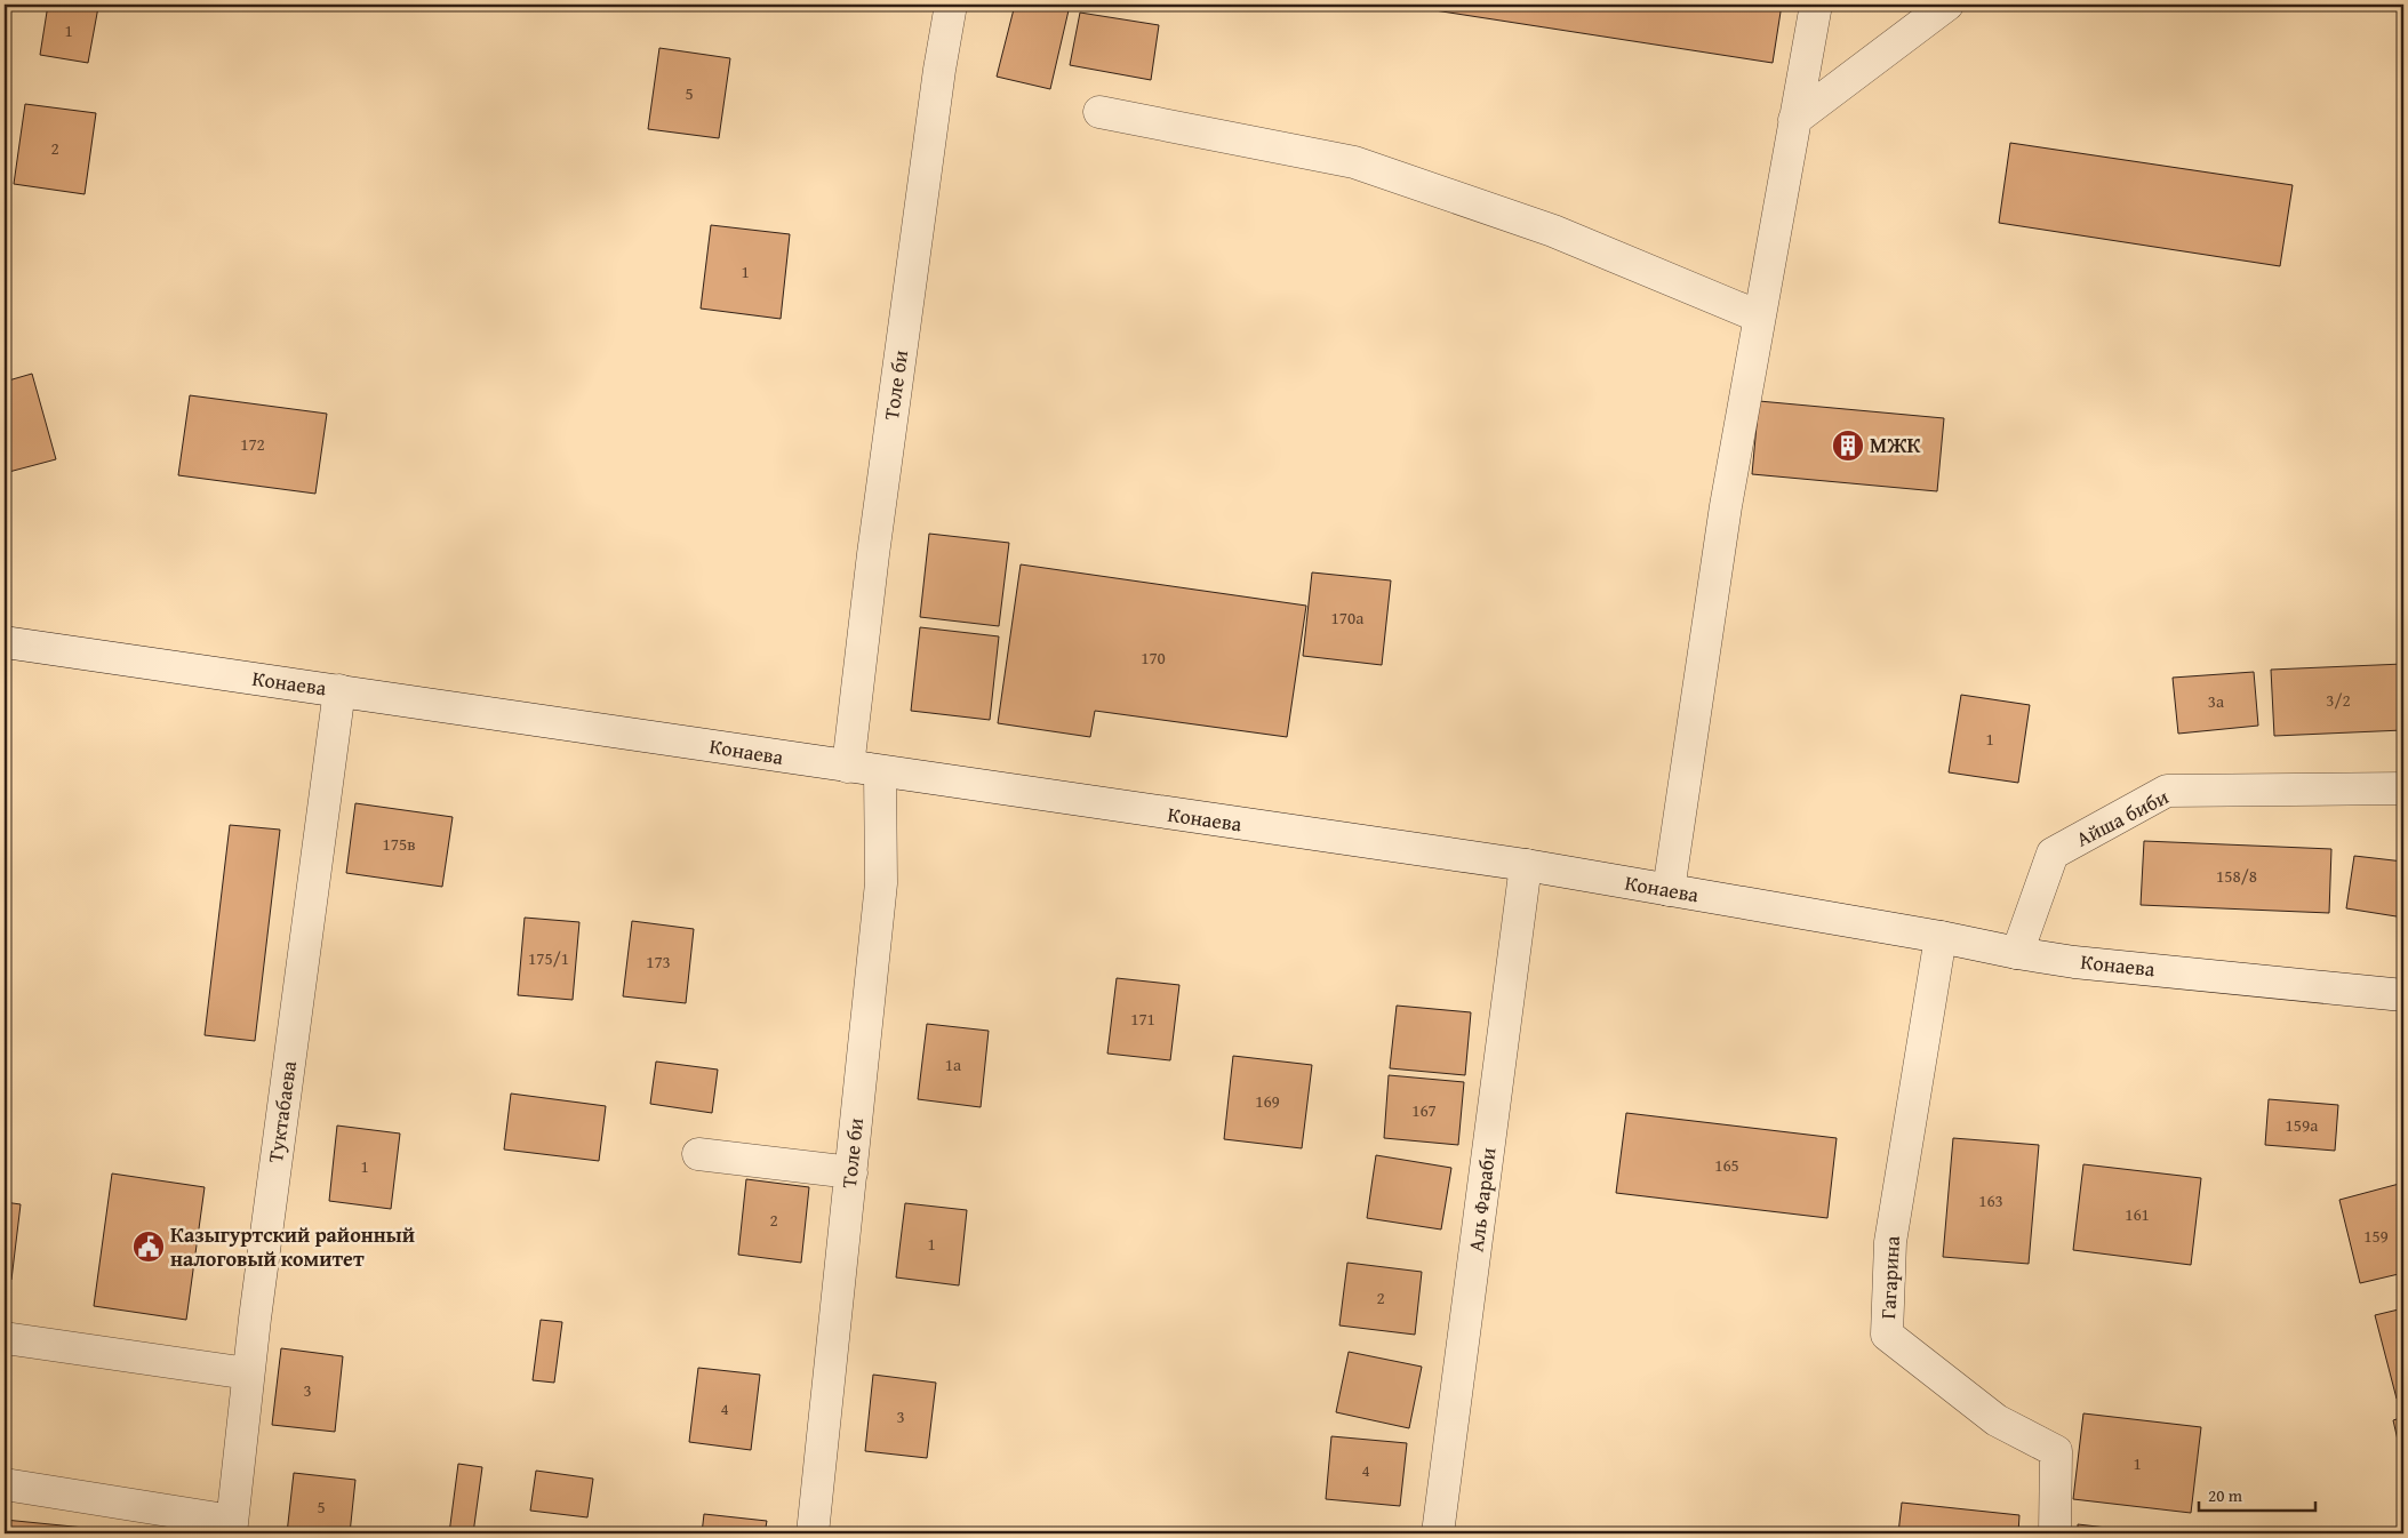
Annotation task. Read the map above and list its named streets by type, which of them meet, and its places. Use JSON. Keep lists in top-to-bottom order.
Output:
{
  "streets": {
    "street": [
      "Толе би",
      "Конаева",
      "Айша биби",
      "Туктабаева",
      "Аль Фараби",
      "Гагарина"
    ]
  },
  "crossings": [
    ["Толе би", "Конаева"],
    ["Конаева", "Айша биби"],
    ["Конаева", "Туктабаева"],
    ["Конаева", "Аль Фараби"],
    ["Конаева", "Гагарина"]
  ],
  "places": {
    "building": ["МЖК"],
    "public building": ["Казыгуртский районный налоговый комитет"]
  },
  "house_numbers": [
    "1",
    "5",
    "2",
    "1",
    "172",
    "170а",
    "170",
    "3/2",
    "3а",
    "1",
    "175в",
    "158/8",
    "175/1",
    "173",
    "171",
    "1а",
    "169",
    "167",
    "159а",
    "165",
    "1",
    "163",
    "161",
    "2",
    "159",
    "1",
    "2",
    "3",
    "4",
    "3",
    "1",
    "4",
    "5"
  ],
  "scale_bar": "20 m"
}
